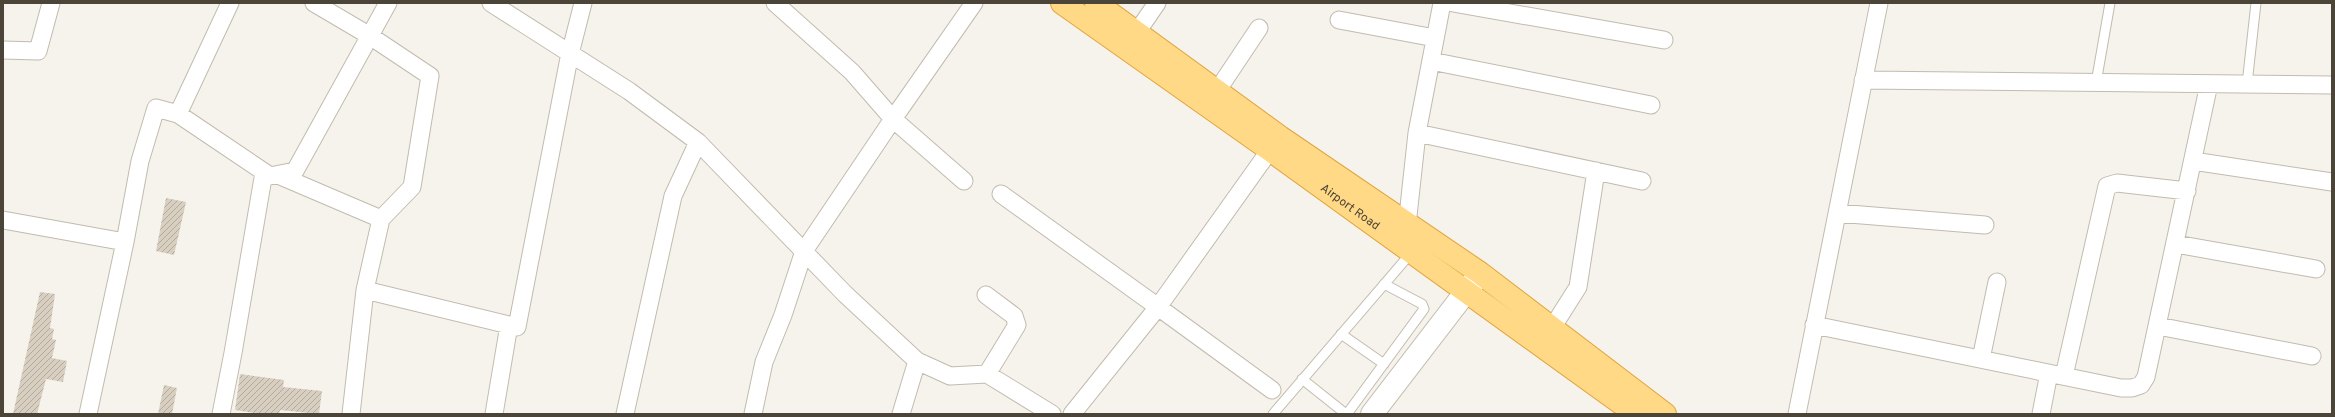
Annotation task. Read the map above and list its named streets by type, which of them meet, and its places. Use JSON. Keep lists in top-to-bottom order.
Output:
{
  "streets": {
    "highway": ["Airport Road"]
  }
}
